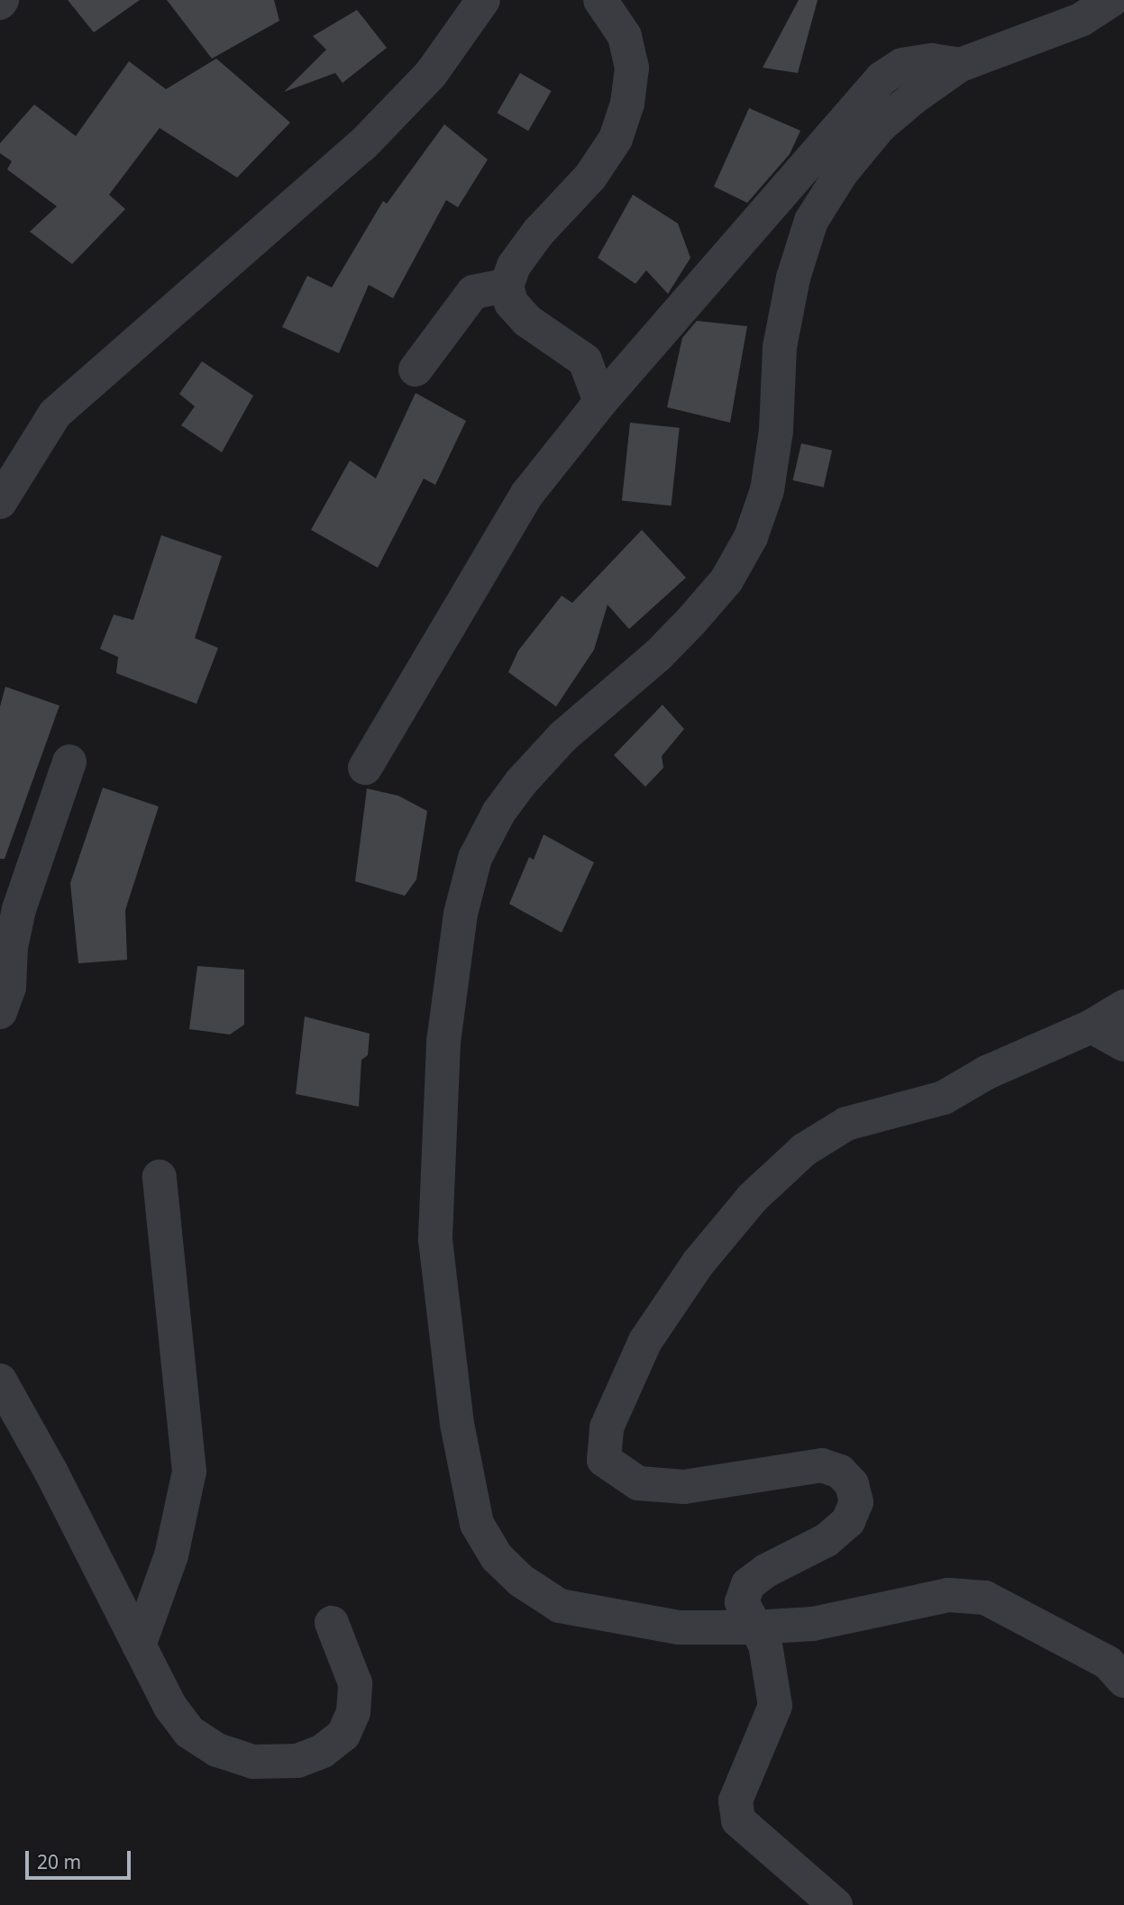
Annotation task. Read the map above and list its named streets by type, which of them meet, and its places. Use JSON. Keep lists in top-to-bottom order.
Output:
{
  "scale_bar": "20 m"
}
